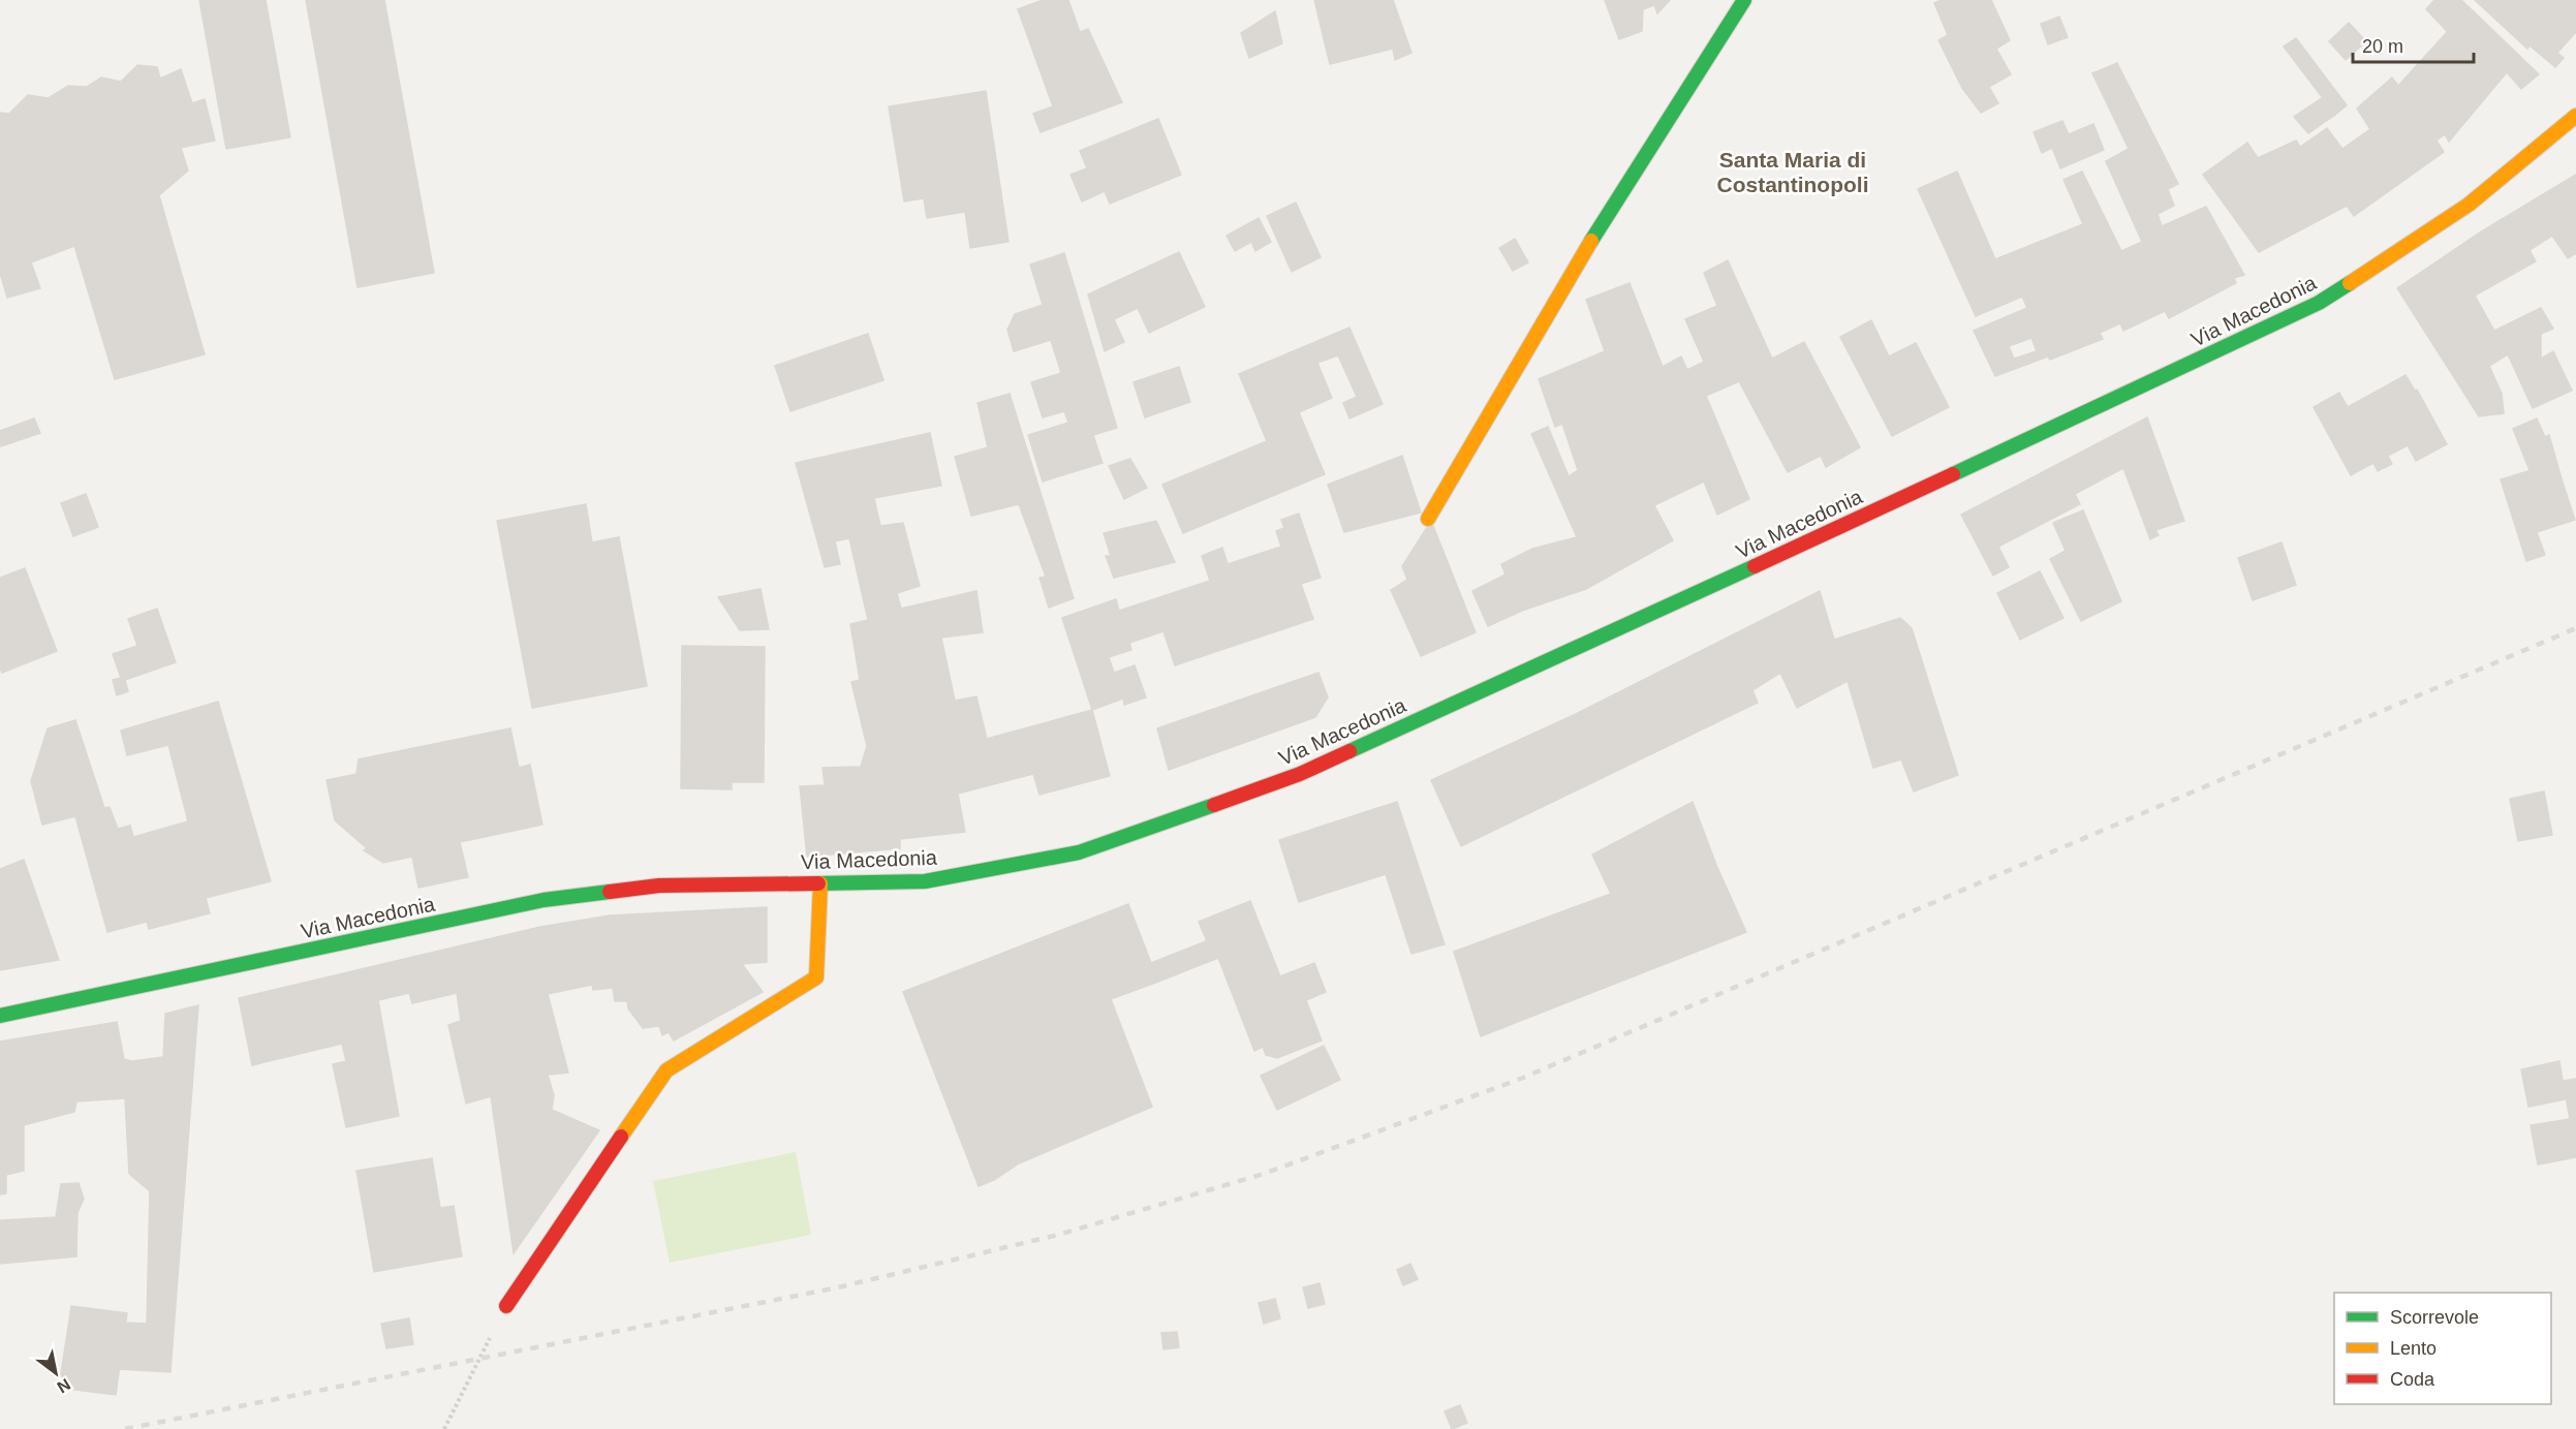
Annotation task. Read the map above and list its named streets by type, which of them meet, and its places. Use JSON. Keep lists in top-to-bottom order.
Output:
{
  "streets": {
    "main road": ["Via Macedonia"]
  },
  "districts": ["Santa Maria di Costantinopoli"],
  "legend": ["Scorrevole", "Lento", "Coda"],
  "scale_bar": "20 m",
  "north": "bottom right"
}
